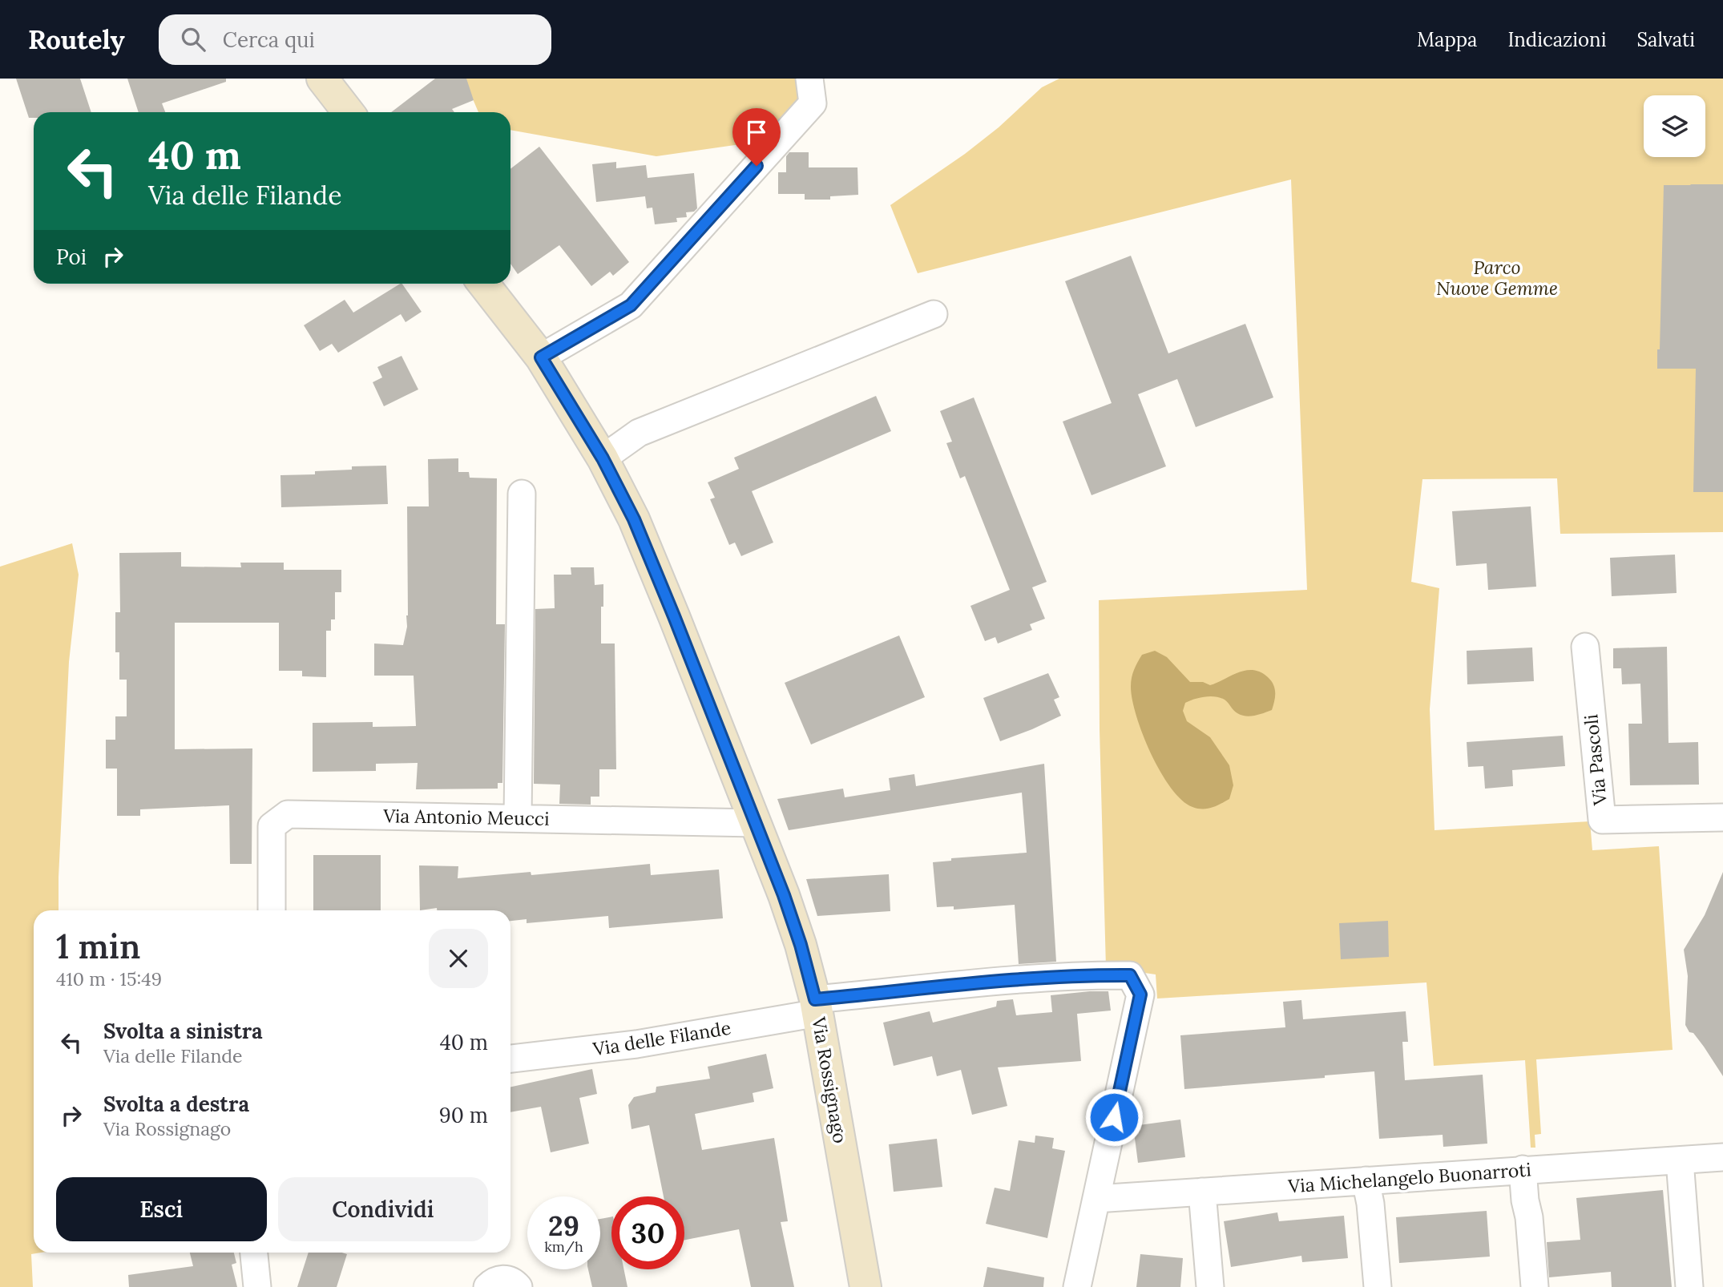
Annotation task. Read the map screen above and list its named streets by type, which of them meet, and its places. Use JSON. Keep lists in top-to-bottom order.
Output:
{
  "streets": {
    "street": [
      "Via Pascoli",
      "Via Antonio Meucci",
      "Via delle Filande",
      "Via Rossignago",
      "Via Michelangelo Buonarroti"
    ]
  },
  "crossings": [
    ["Via Antonio Meucci", "Via Rossignago"],
    ["Via delle Filande", "Via Rossignago"],
    ["Via delle Filande", "Via Michelangelo Buonarroti"]
  ],
  "parks": ["Parco Nuove Gemme"],
  "page": {
    "header": "Routely",
    "search": "Cerca qui",
    "nav": ["Mappa", "Indicazioni", "Salvati"],
    "turn": ["40 m", "Via delle Filande"],
    "then": "Poi",
    "heading": ["1 min", "410 m · 15:49"],
    "list": [
      {
        "name": "Svolta a sinistra",
        "note": "Via delle Filande",
        "value": "40 m"
      },
      {
        "name": "Svolta a destra",
        "note": "Via Rossignago",
        "value": "90 m"
      }
    ],
    "buttons": ["Esci", "Condividi"],
    "speed": "29 km/h",
    "limit": "30"
  }
}
